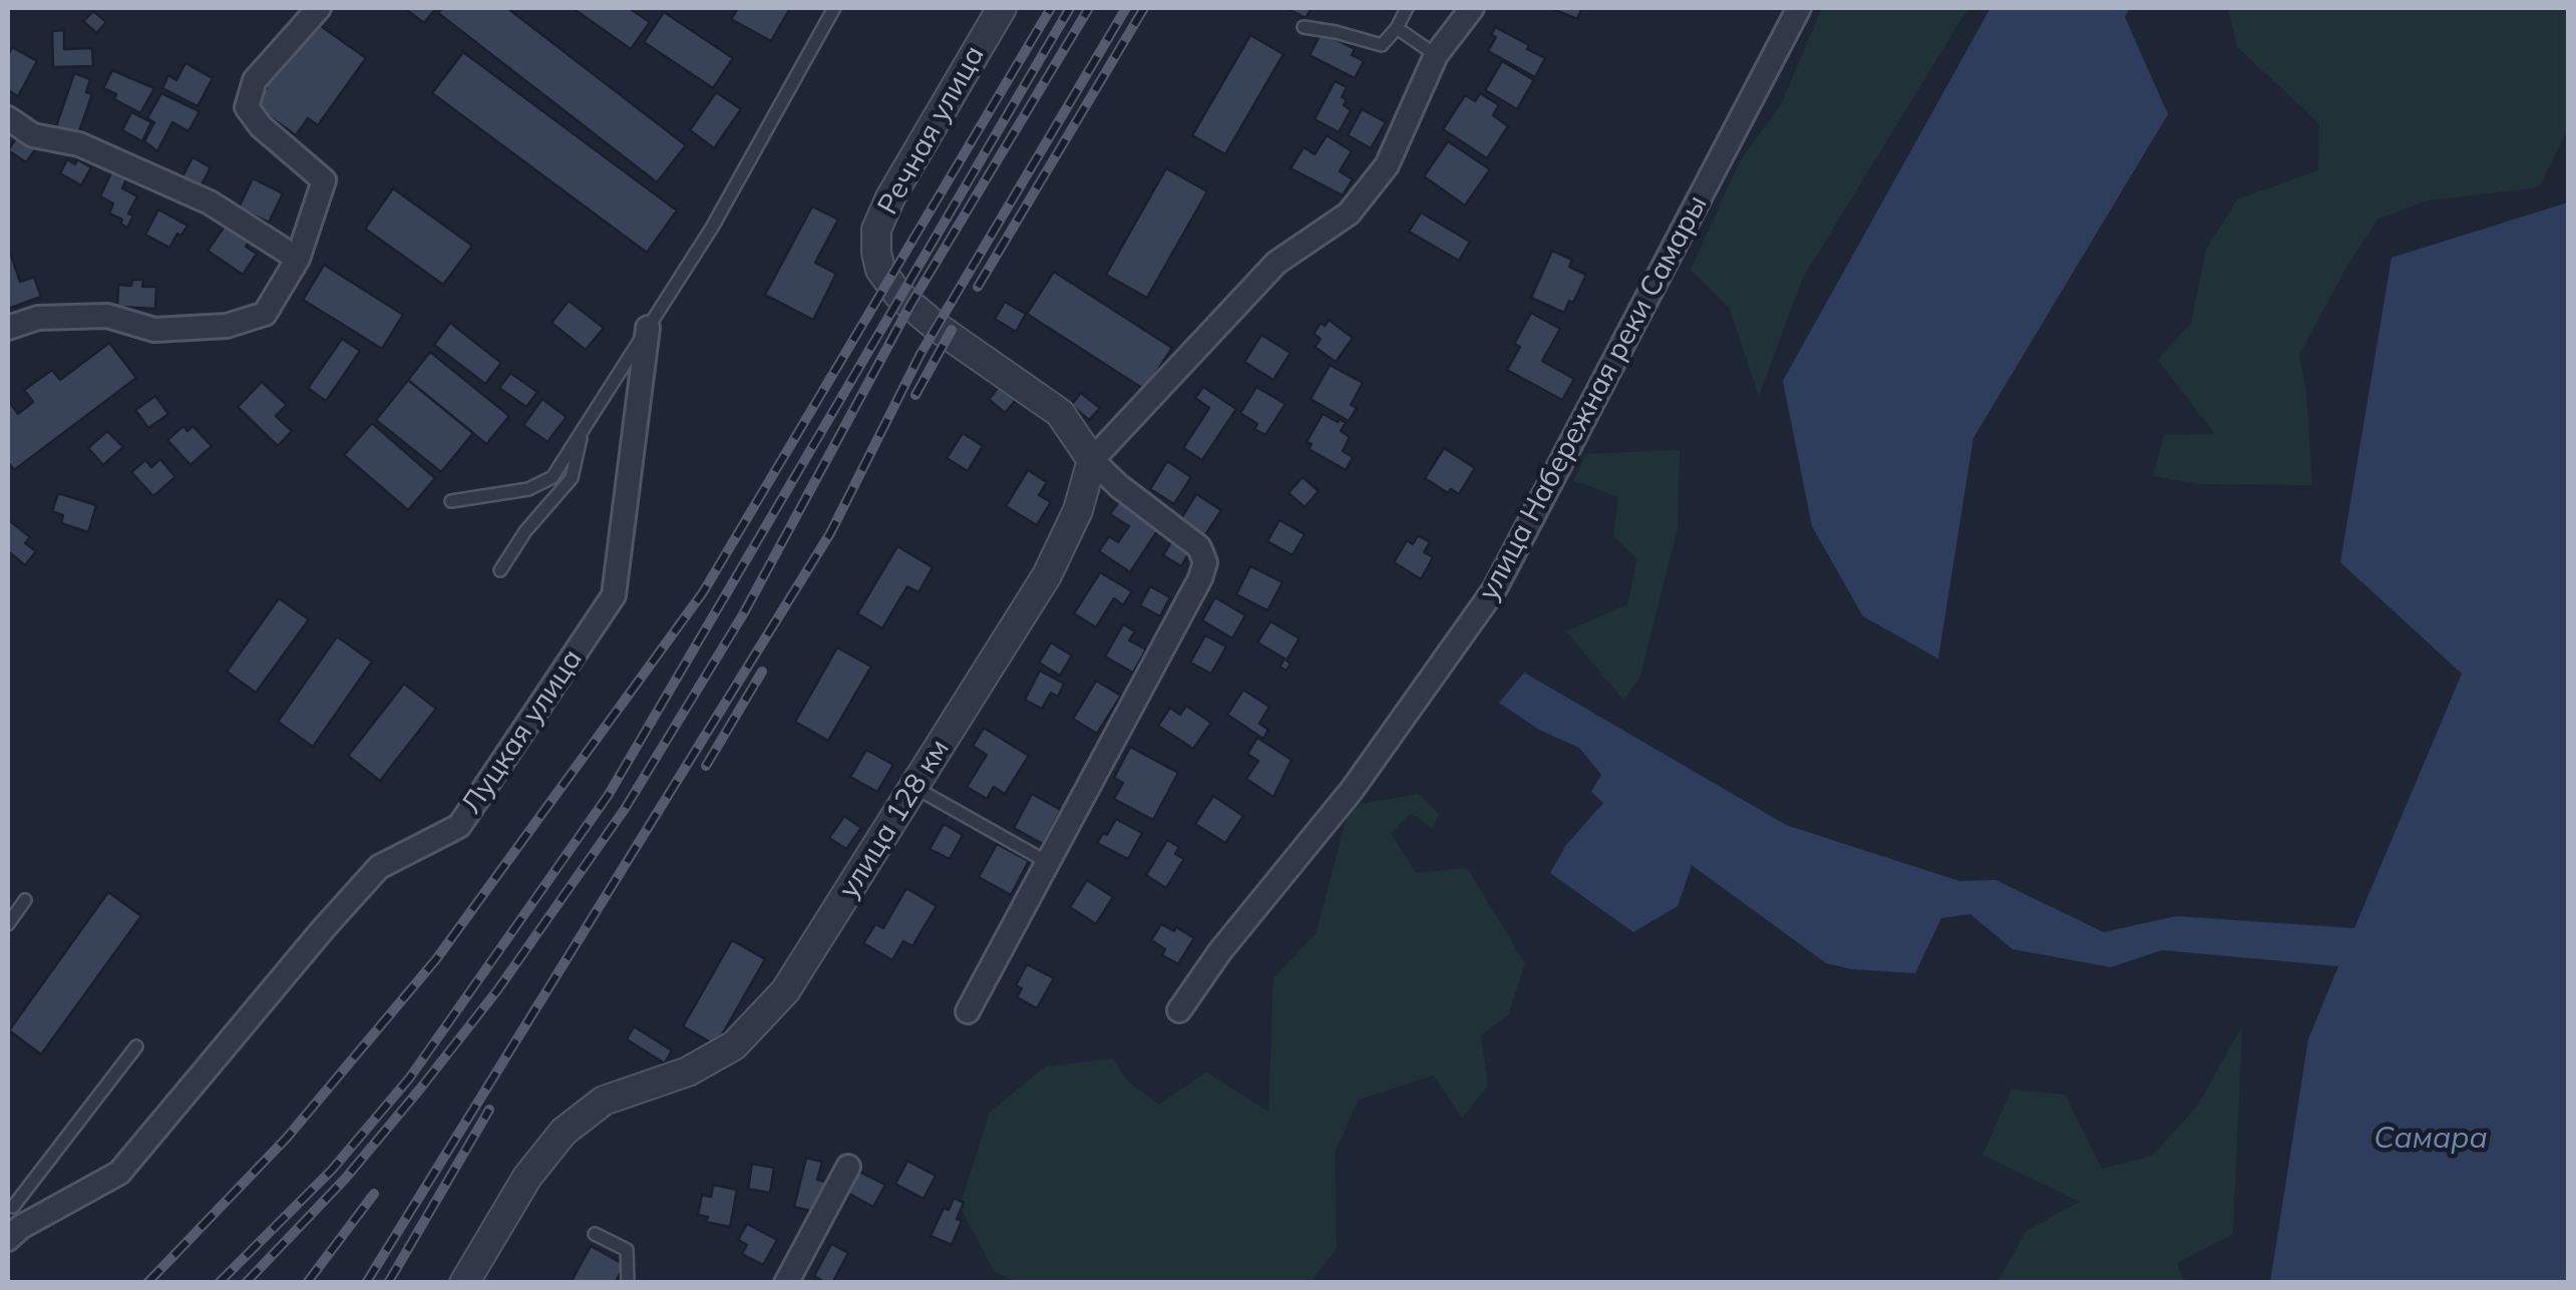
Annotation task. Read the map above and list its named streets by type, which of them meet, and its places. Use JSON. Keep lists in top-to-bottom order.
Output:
{
  "streets": {
    "street": [
      "Речная улица",
      "улица Набережная реки Самары",
      "Луцкая улица",
      "улица 128 км"
    ]
  },
  "crossings": [
    ["Речная улица", "улица 128 км"]
  ],
  "water": ["Самара"]
}
